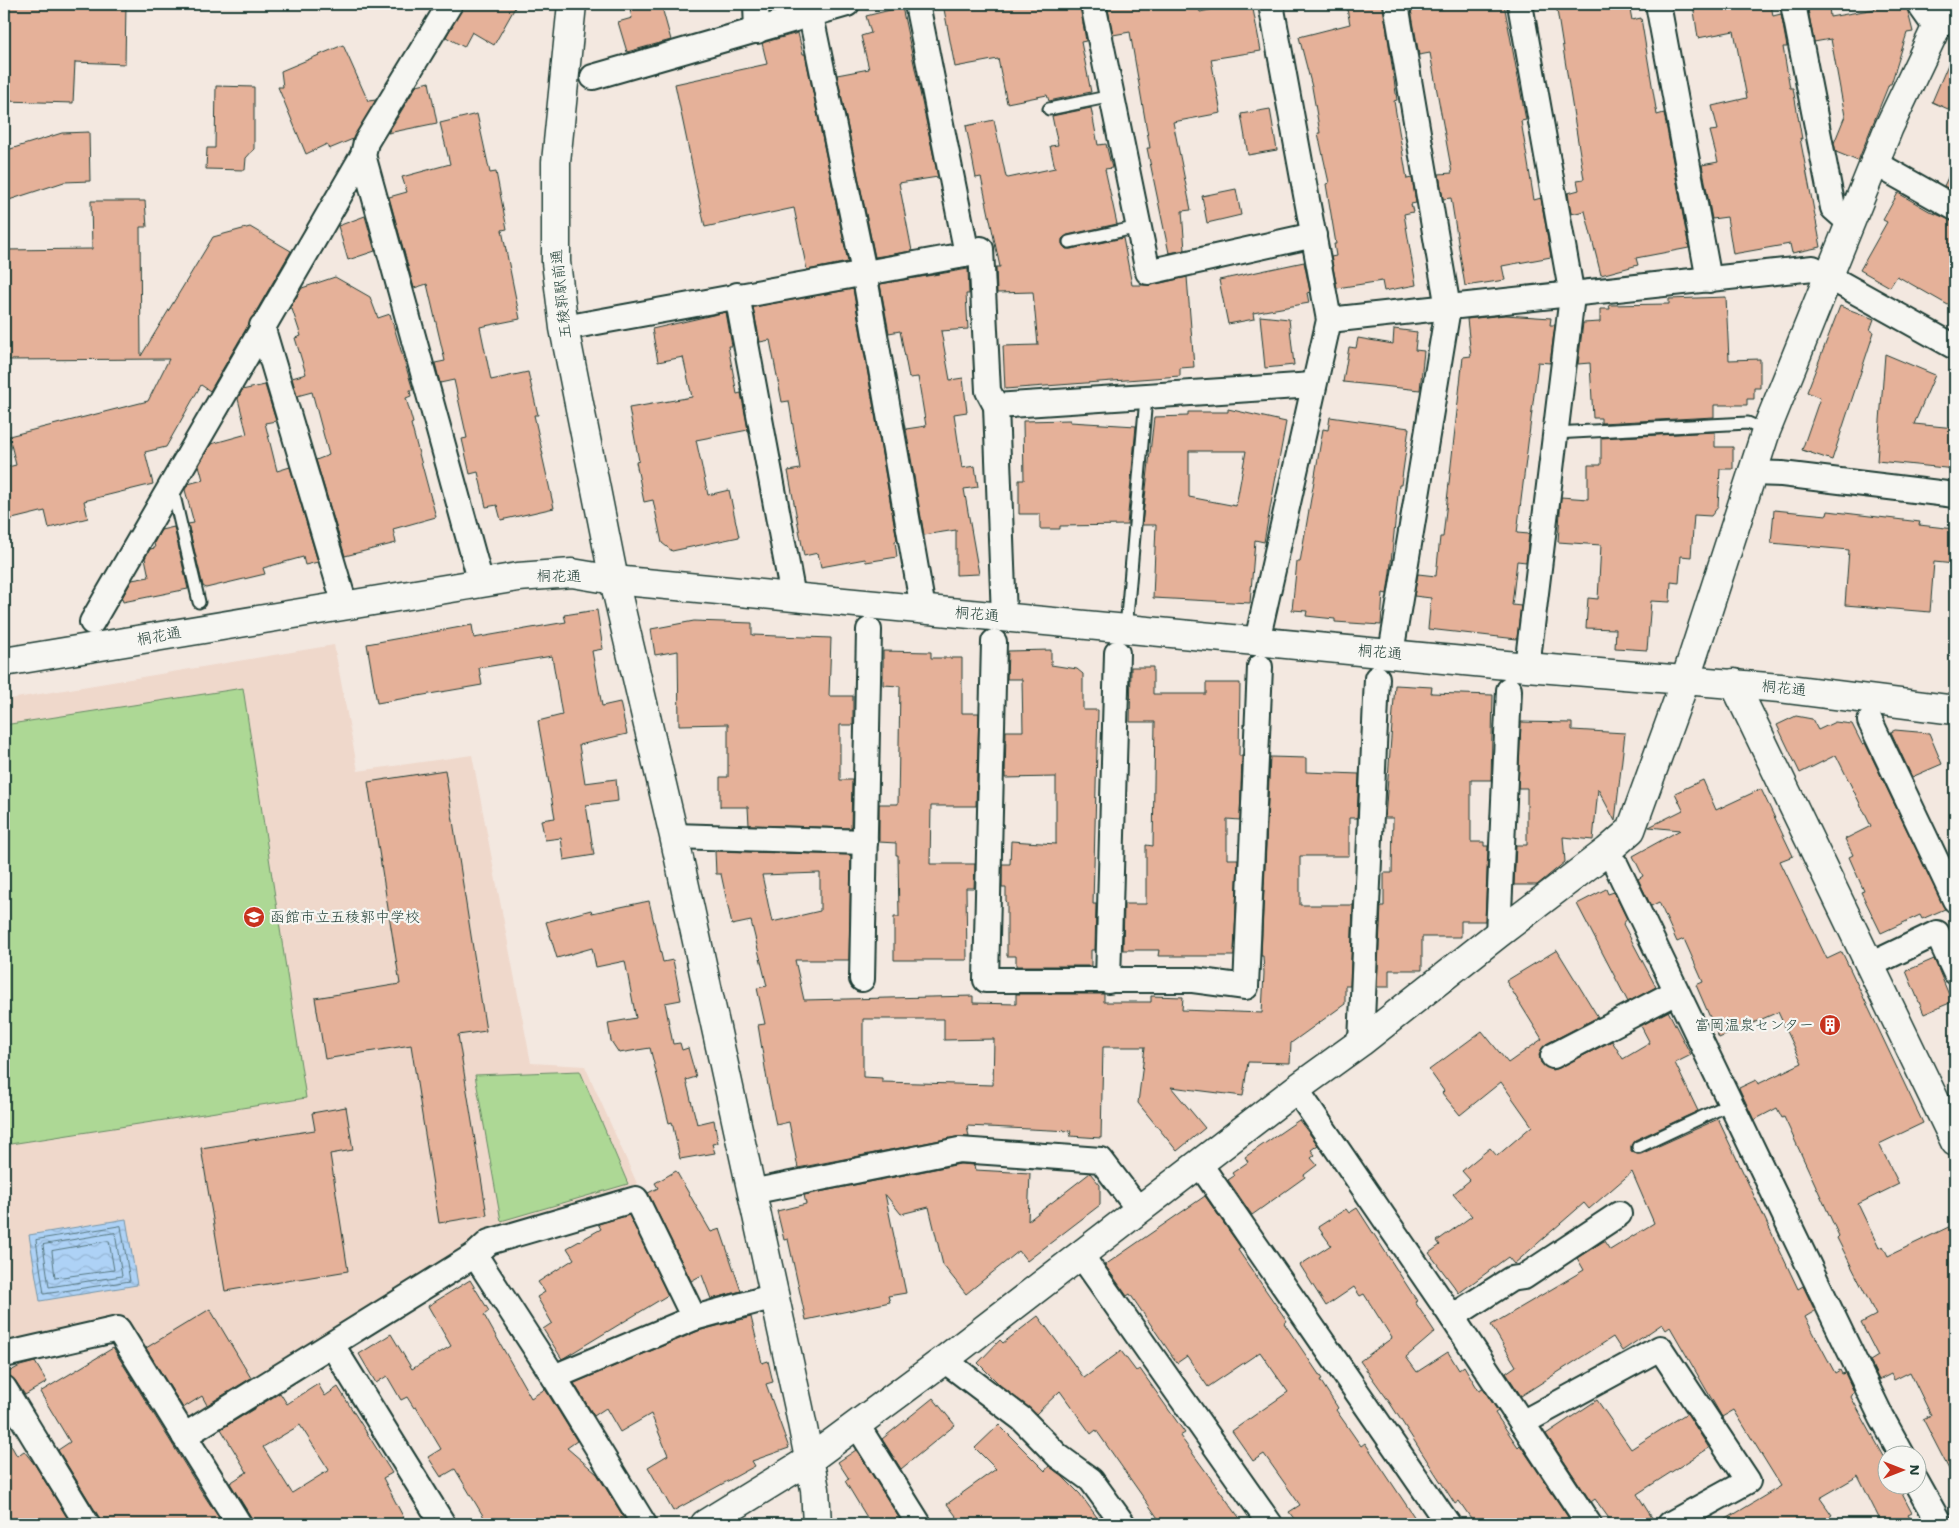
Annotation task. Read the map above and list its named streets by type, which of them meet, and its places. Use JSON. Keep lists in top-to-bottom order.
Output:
{
  "streets": {
    "street": ["五稜郭駅前通", "桐花通"]
  },
  "crossings": [
    ["五稜郭駅前通", "桐花通"]
  ],
  "places": {
    "school or university": ["函館市立五稜郭中学校"],
    "building": ["富岡温泉センター"]
  },
  "north": "right"
}
